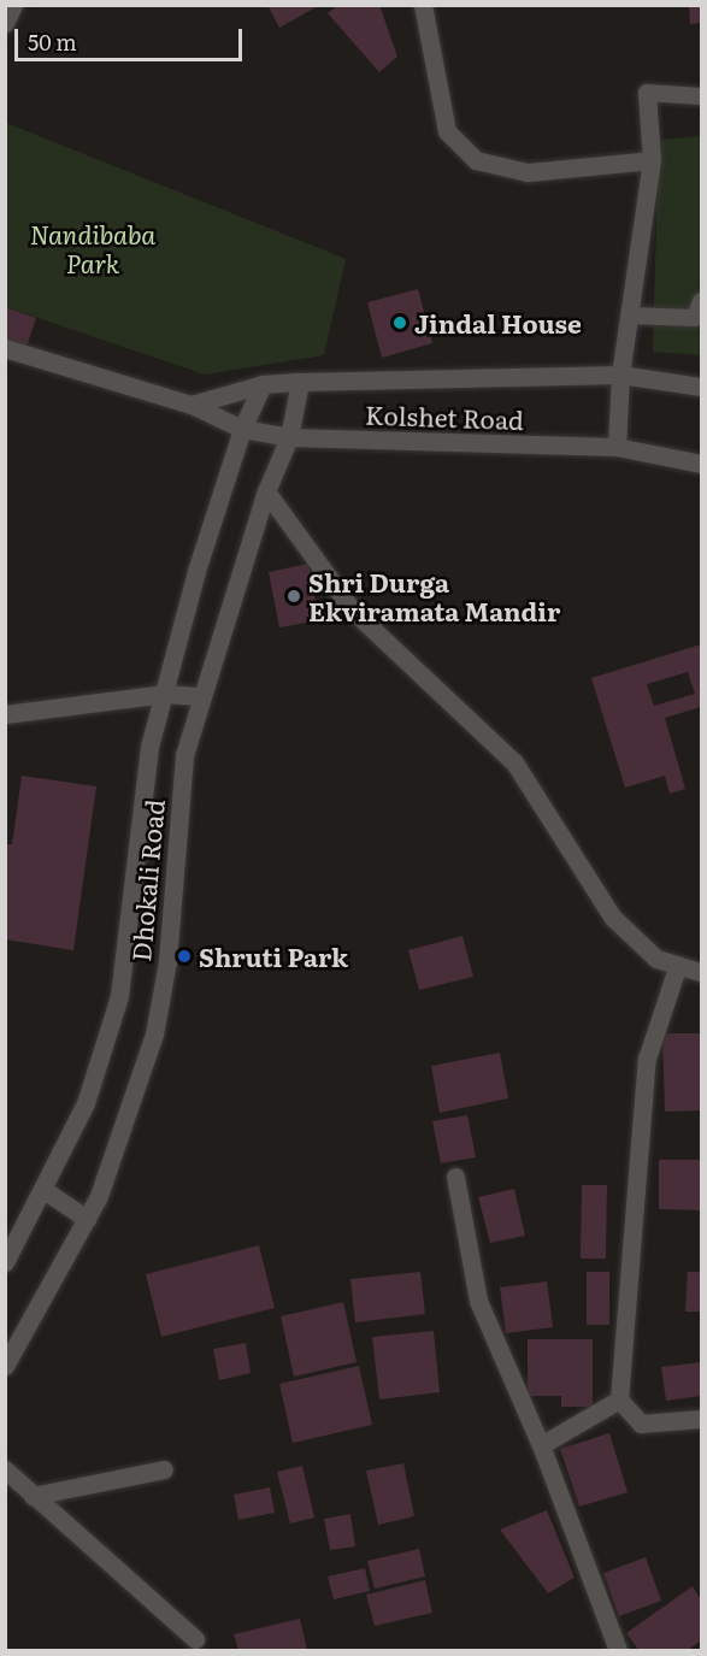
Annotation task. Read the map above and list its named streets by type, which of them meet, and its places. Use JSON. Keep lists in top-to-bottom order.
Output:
{
  "streets": {
    "street": ["Kolshet Road", "Dhokali Road"]
  },
  "crossings": [
    ["Kolshet Road", "Dhokali Road"]
  ],
  "parks": ["Nandibaba Park"],
  "places": ["Jindal House", "Shri Durga Ekviramata Mandir", "Shruti Park"],
  "scale_bar": "50 m"
}
